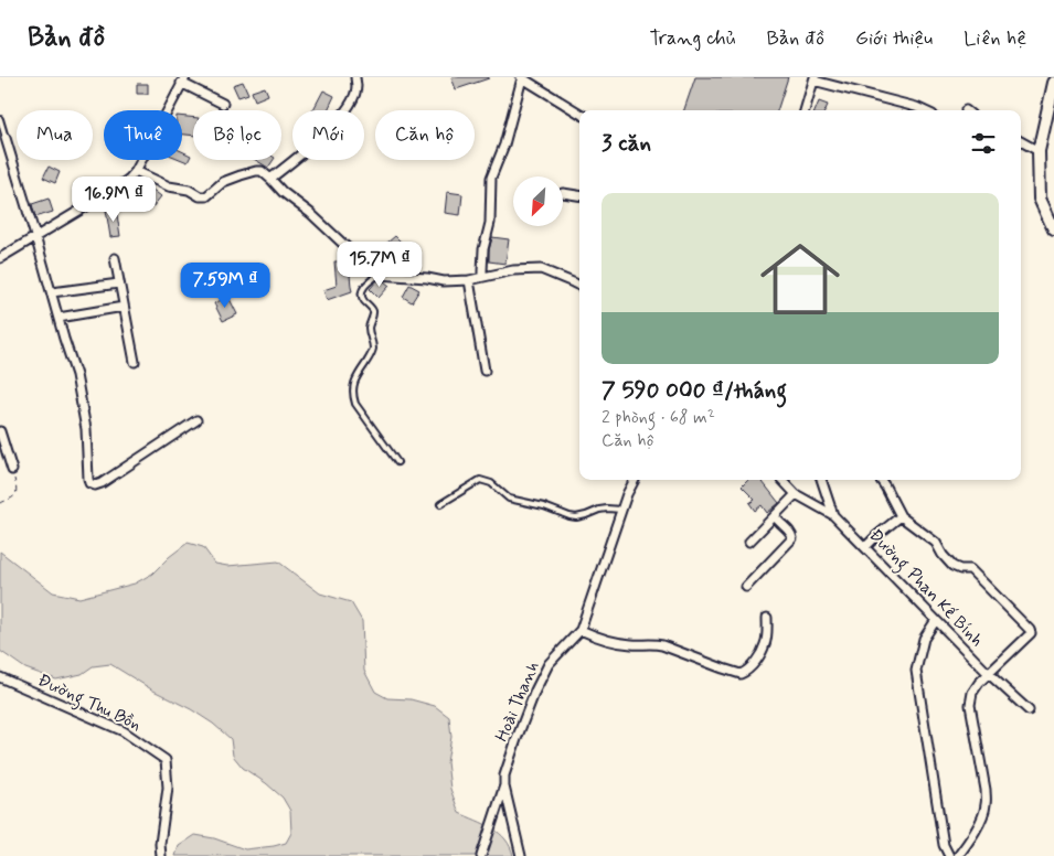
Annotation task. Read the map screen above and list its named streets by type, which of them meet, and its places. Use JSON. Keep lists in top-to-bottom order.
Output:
{
  "streets": {
    "street": ["Đường Phan Kế Bính", "Hoài Thanh", "Đường Thu Bồn"]
  },
  "north": "bottom left",
  "page": {
    "header": "Bản đồ",
    "nav": [
      "Trang chủ",
      "Bản đồ",
      "Giới thiệu",
      "Liên hệ"
    ],
    "chip": [
      "Mua",
      "Thuê",
      "Bộ lọc",
      "Mới",
      "Căn hộ"
    ],
    "heading": "3 căn",
    "price": ["16.9M ₫", "15.7M ₫", "7.59M ₫"],
    "list": [
      {
        "name": "7 590 000 ₫/tháng",
        "note": "2 phòng · 68 m² · Căn hộ"
      }
    ]
  }
}
